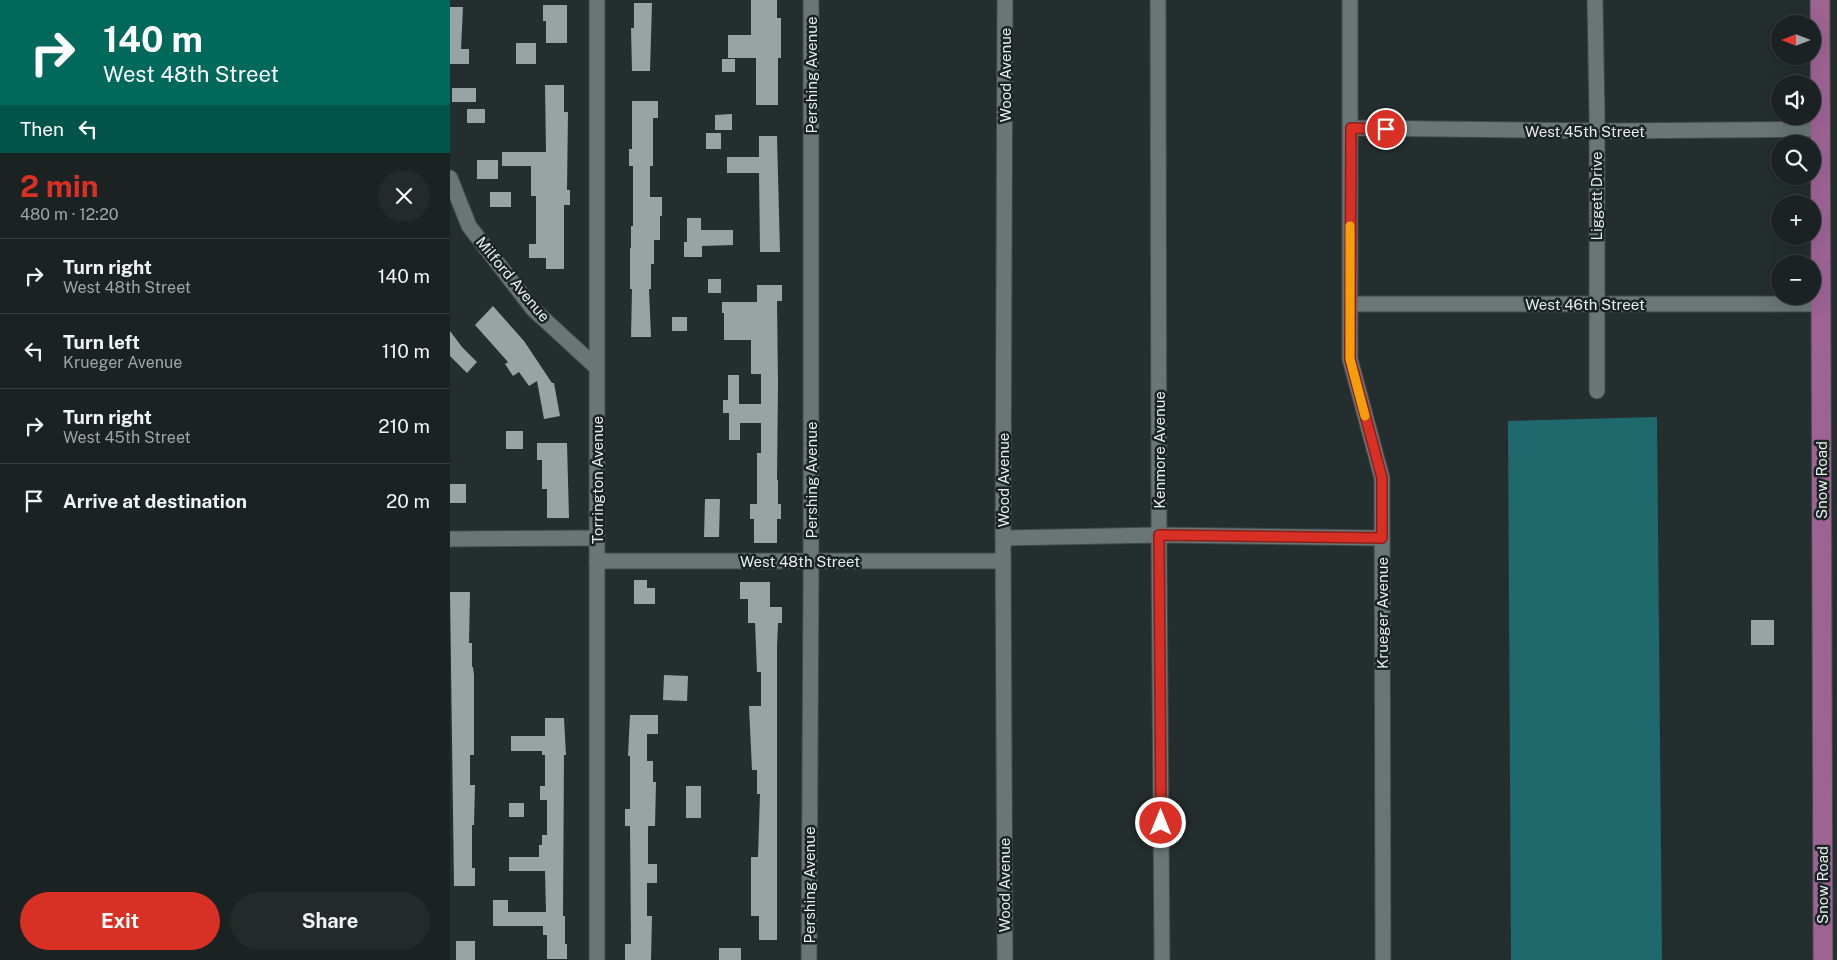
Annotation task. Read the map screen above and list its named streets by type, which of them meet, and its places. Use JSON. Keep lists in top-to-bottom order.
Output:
{
  "streets": {
    "main road": ["Snow Road"],
    "street": [
      "Pershing Avenue",
      "Wood Avenue",
      "West 45th Street",
      "Liggett Drive",
      "Milford Avenue",
      "West 46th Street",
      "Kenmore Avenue",
      "Torrington Avenue",
      "West 48th Street",
      "Krueger Avenue"
    ]
  },
  "crossings": [
    ["Pershing Avenue", "West 48th Street"],
    ["Wood Avenue", "West 48th Street"],
    ["West 45th Street", "Liggett Drive"],
    ["West 45th Street", "Snow Road"],
    ["West 45th Street", "Krueger Avenue"],
    ["Liggett Drive", "West 46th Street"],
    ["Milford Avenue", "Torrington Avenue"],
    ["West 46th Street", "Krueger Avenue"],
    ["Torrington Avenue", "West 48th Street"]
  ],
  "north": "left",
  "page": {
    "turn": ["140 m", "West 48th Street"],
    "map_buttons": ["+", "−"],
    "then": "Then",
    "heading": ["2 min", "480 m · 12:20"],
    "list": [
      {
        "name": "Turn right",
        "note": "West 48th Street",
        "value": "140 m"
      },
      {
        "name": "Turn left",
        "note": "Krueger Avenue",
        "value": "110 m"
      },
      {
        "name": "Turn right",
        "note": "West 45th Street",
        "value": "210 m"
      },
      {
        "name": "Arrive at destination",
        "value": "20 m"
      }
    ],
    "buttons": ["Exit", "Share"]
  }
}
